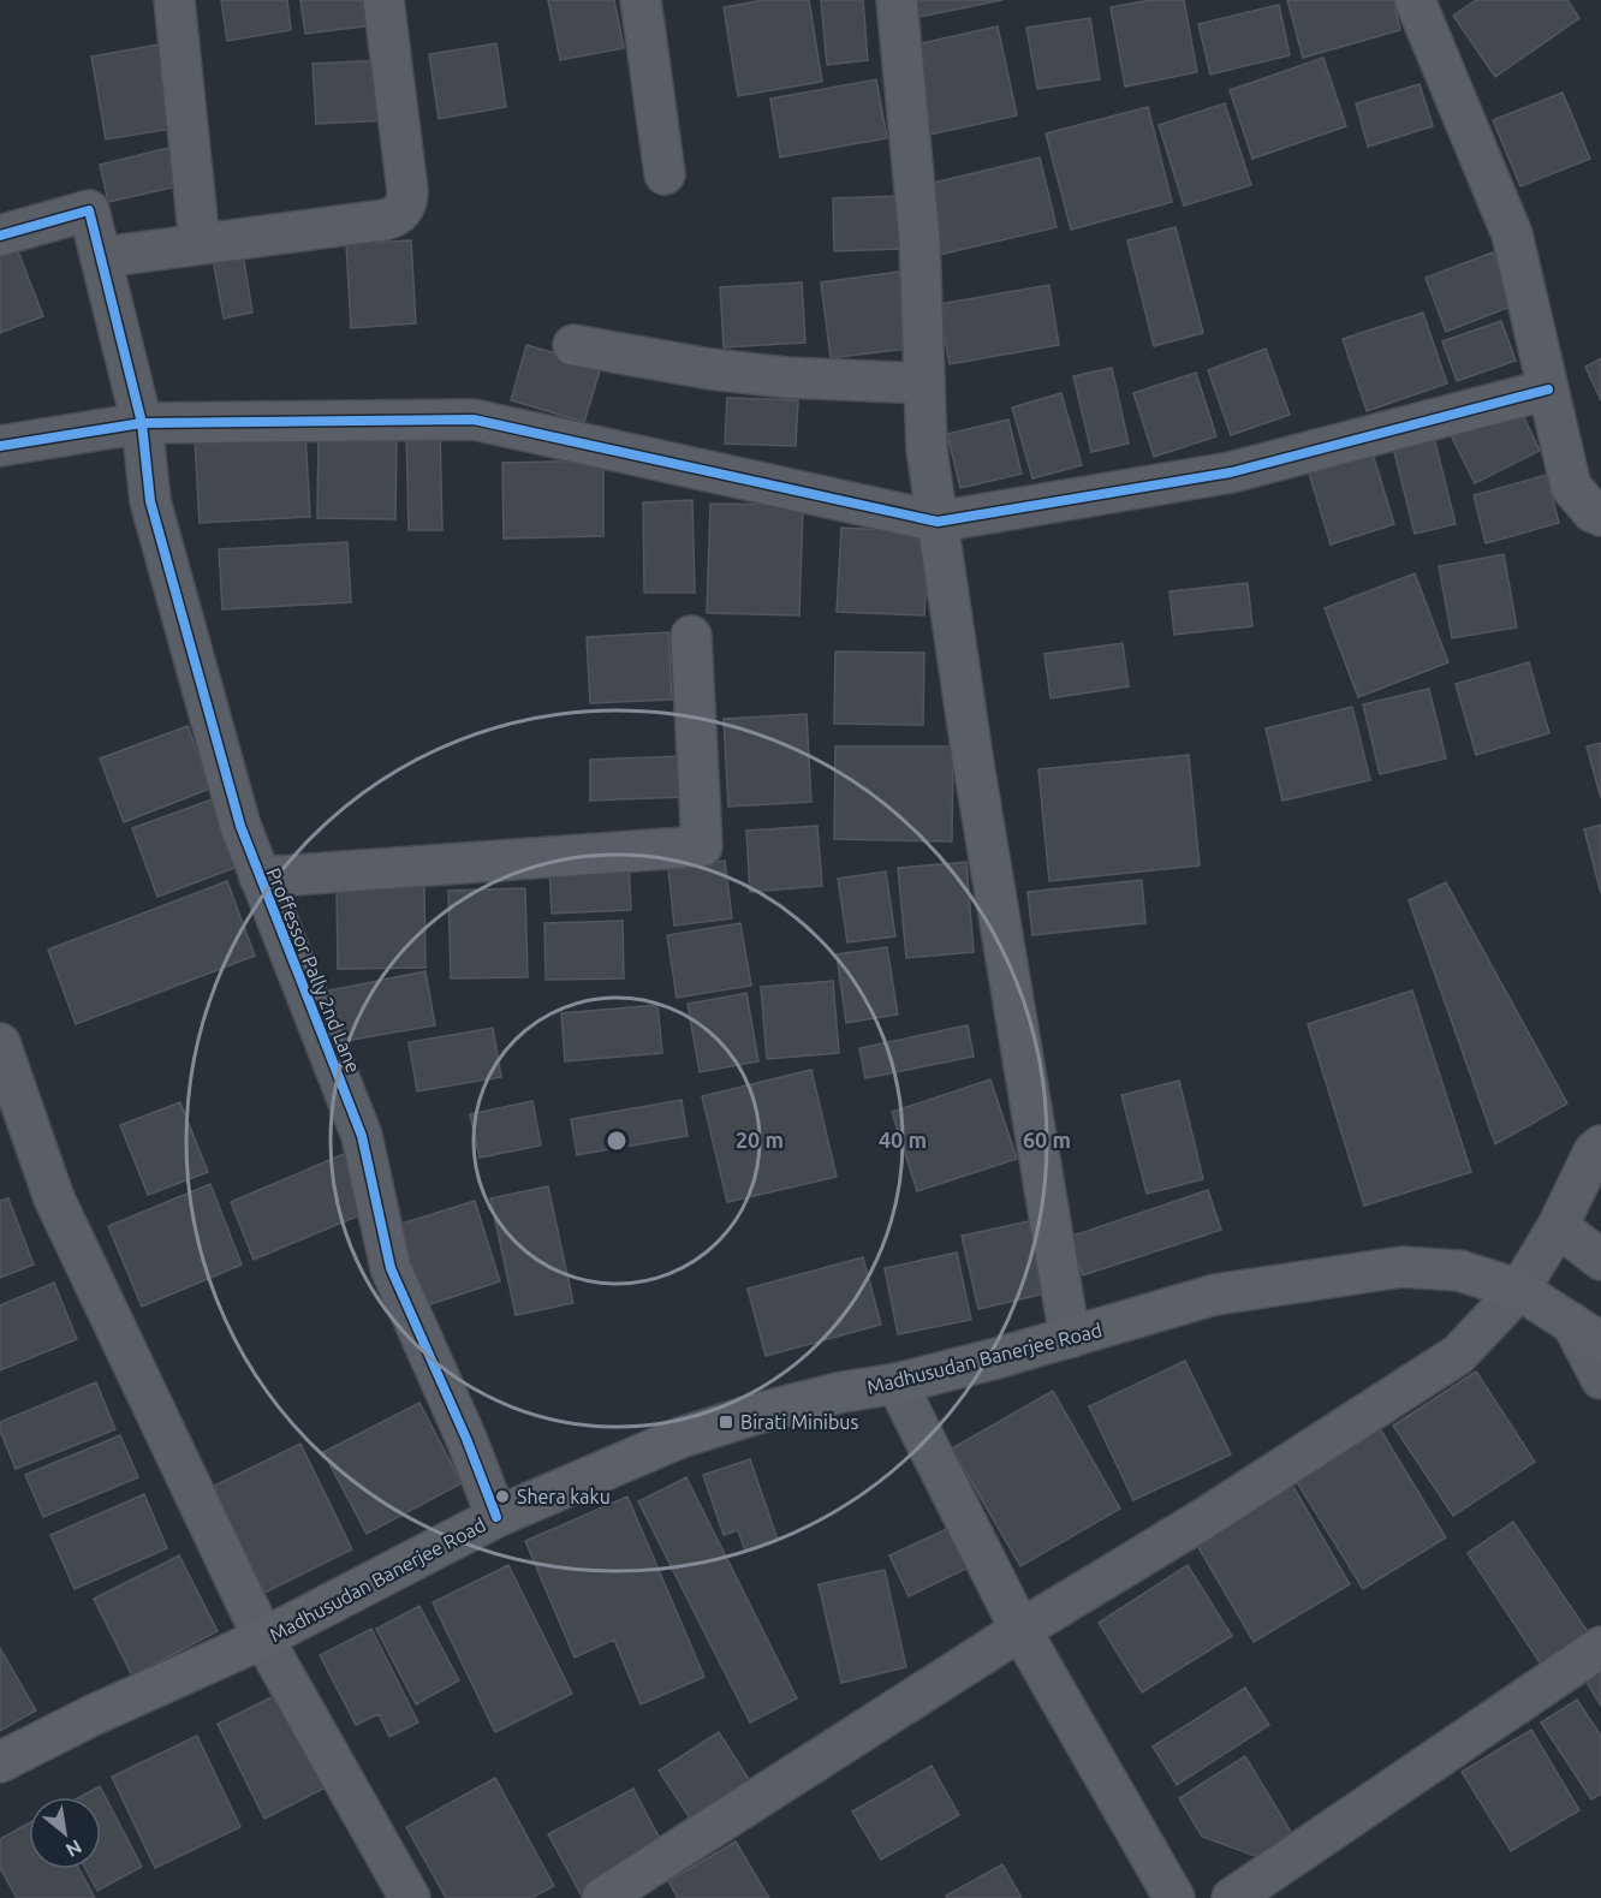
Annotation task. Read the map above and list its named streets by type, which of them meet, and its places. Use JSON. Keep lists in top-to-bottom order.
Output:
{
  "streets": {
    "main road": ["Madhusudan Banerjee Road"],
    "street": ["Proffessor Pally 2nd Lane"]
  },
  "crossings": [
    ["Proffessor Pally 2nd Lane", "Madhusudan Banerjee Road"]
  ],
  "places": {
    "transit": ["Birati Minibus"],
    "other": ["Shera kaku"]
  },
  "north": "bottom right",
  "rings": ["20 m", "40 m", "60 m"]
}
